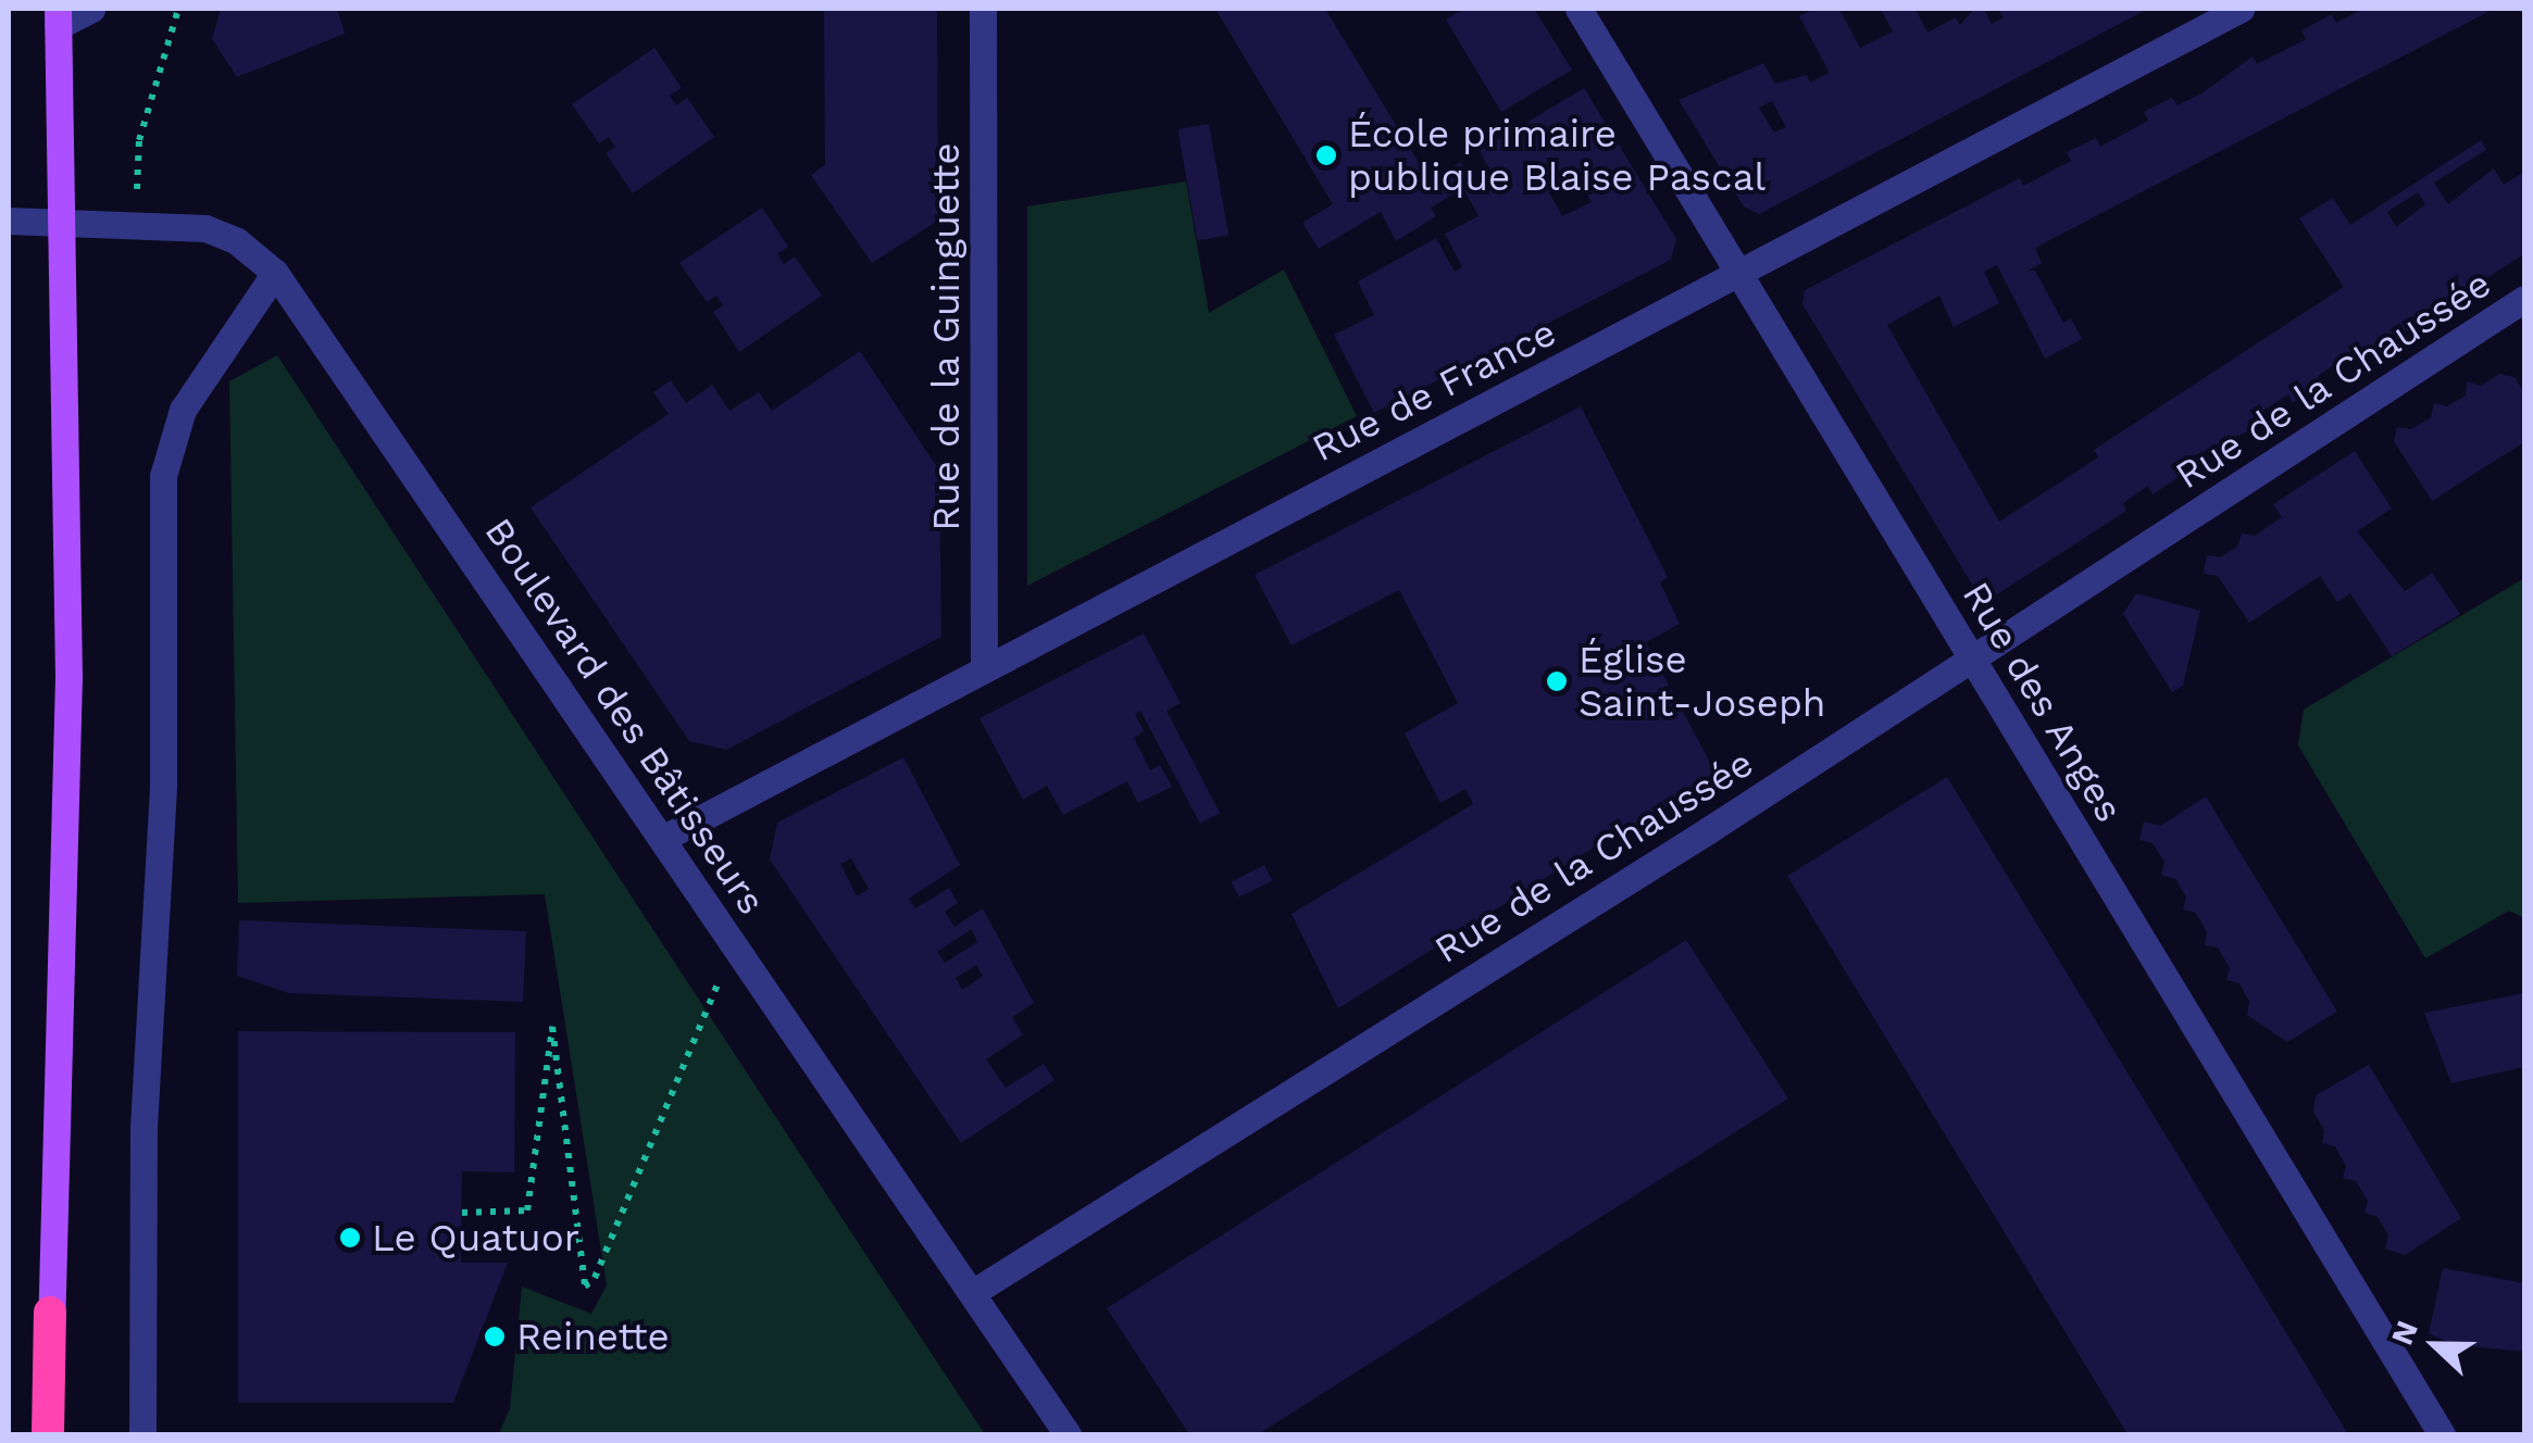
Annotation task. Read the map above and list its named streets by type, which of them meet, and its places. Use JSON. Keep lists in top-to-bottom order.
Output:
{
  "streets": {
    "street": [
      "Rue de la Guinguette",
      "Rue de la Chaussée",
      "Rue de France",
      "Rue des Anges",
      "Boulevard des Bâtisseurs"
    ]
  },
  "crossings": [
    ["Rue de la Guinguette", "Rue de France"],
    ["Rue de la Chaussée", "Rue des Anges"],
    ["Rue de la Chaussée", "Boulevard des Bâtisseurs"],
    ["Rue de France", "Rue des Anges"],
    ["Rue de France", "Boulevard des Bâtisseurs"]
  ],
  "places": [
    "École primaire publique Blaise Pascal",
    "Église Saint-Joseph",
    "Le Quatuor",
    "Reinette"
  ],
  "north": "left"
}
